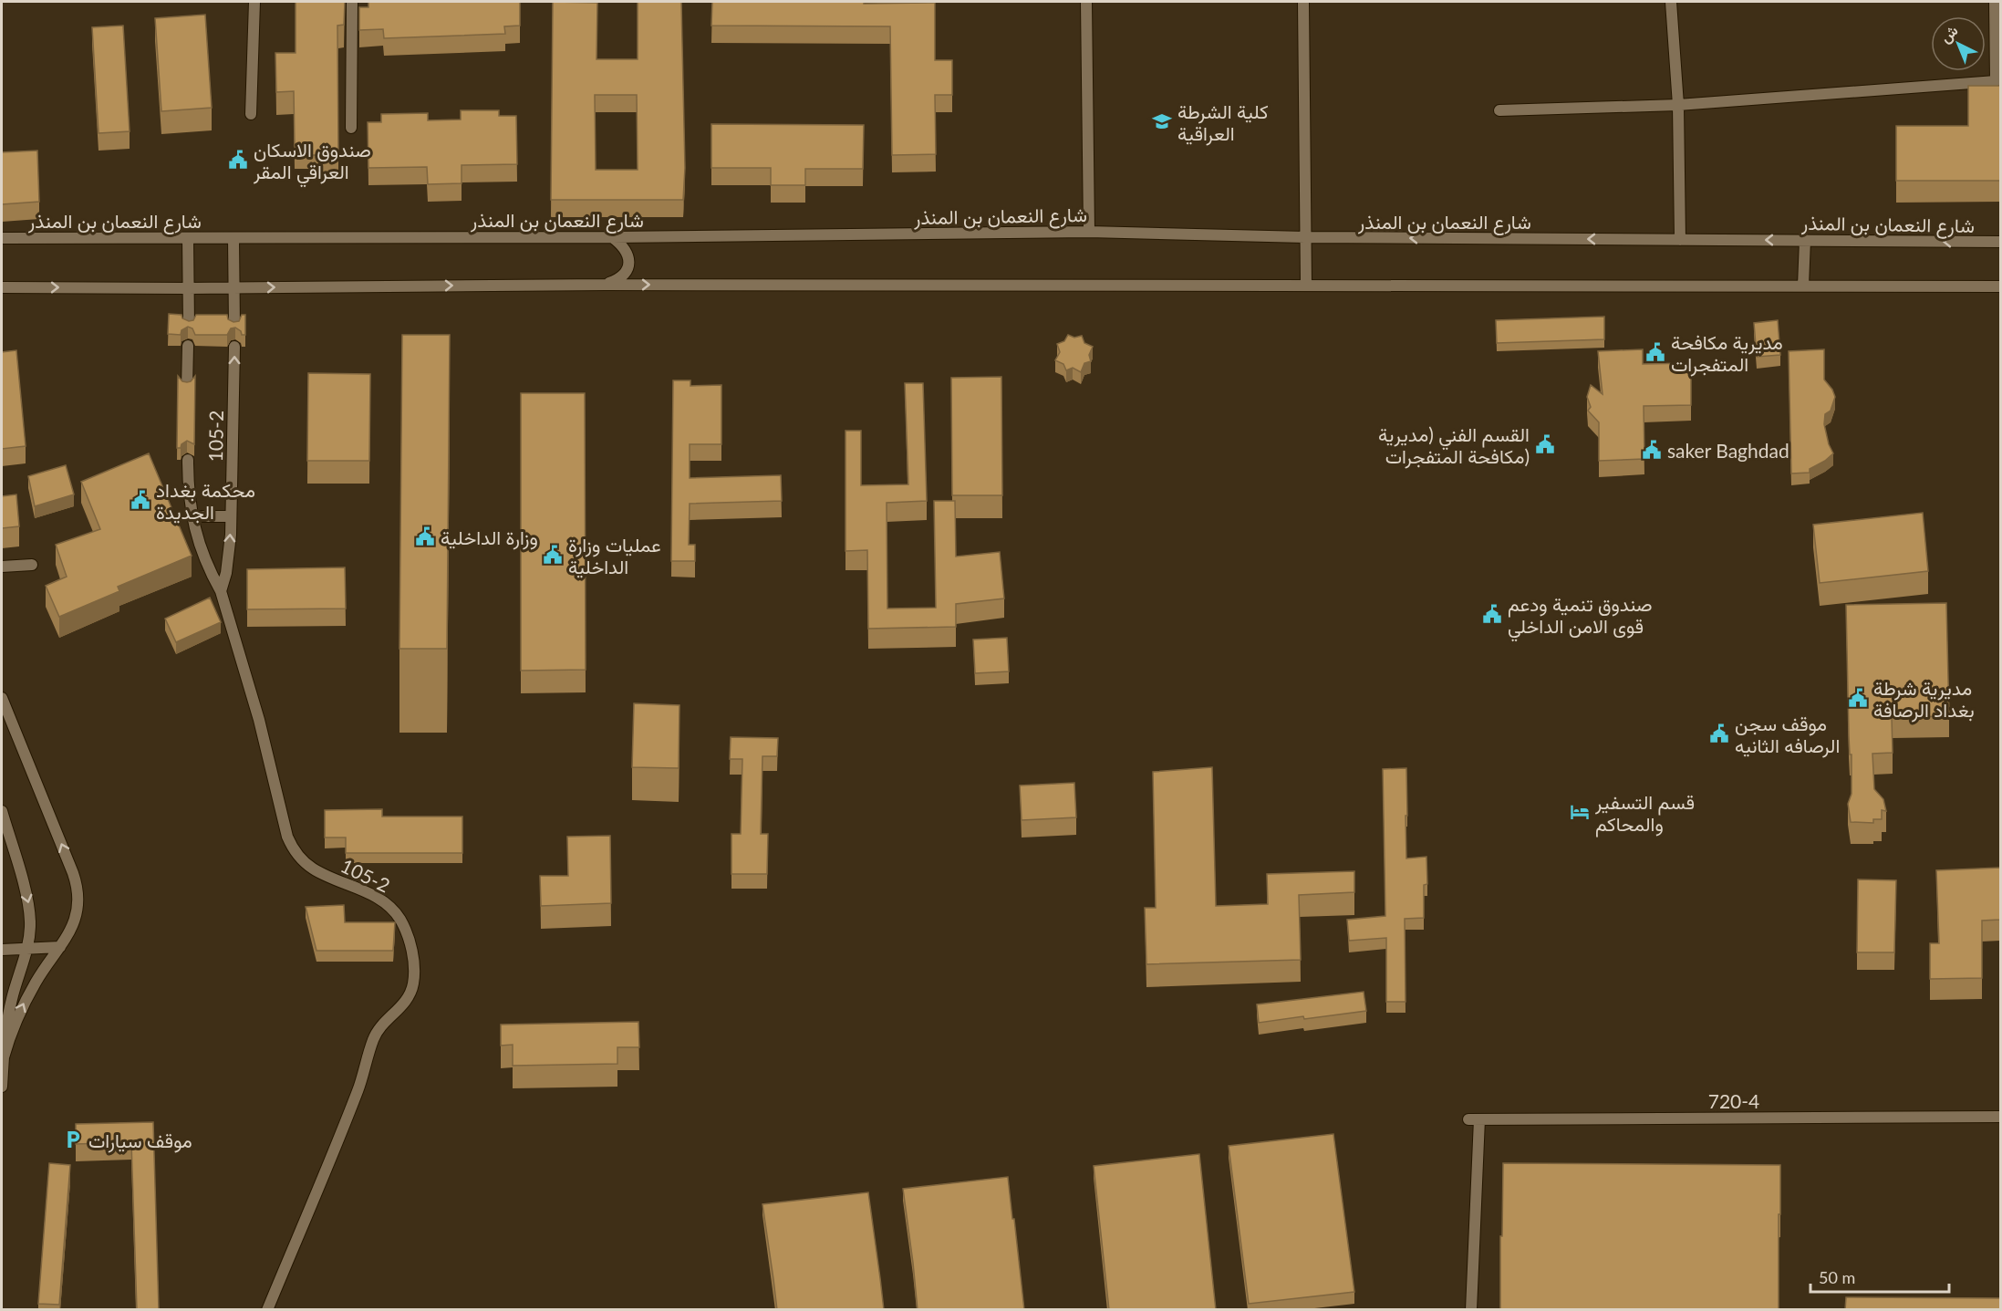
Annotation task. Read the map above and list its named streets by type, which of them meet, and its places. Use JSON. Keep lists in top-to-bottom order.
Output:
{
  "streets": {
    "street": ["شارع النعمان بن المنذر", "105-2", "720-4"]
  },
  "places": {
    "school or university": ["كلية الشرطة العراقية"],
    "public building": [
      "صندوق الاسكان العراقي المقر",
      "مديرية مكافحة المتفجرات",
      "القسم الفني (مديرية مكافحة المتفجرات)",
      "saker Baghdad",
      "محكمة بغداد الجديدة",
      "وزارة الداخلية",
      "عمليات وزارة الداخلية",
      "صندوق تنمية ودعم قوى الامن الداخلي",
      "مديرية شرطة بغداد الرصافة",
      "موقف سجن الرصافه الثانيه"
    ],
    "hotel": ["قسم التسفير والمحاكم"],
    "parking": ["موقف سيارات"]
  },
  "scale_bar": "50 m",
  "north": "top left"
}
